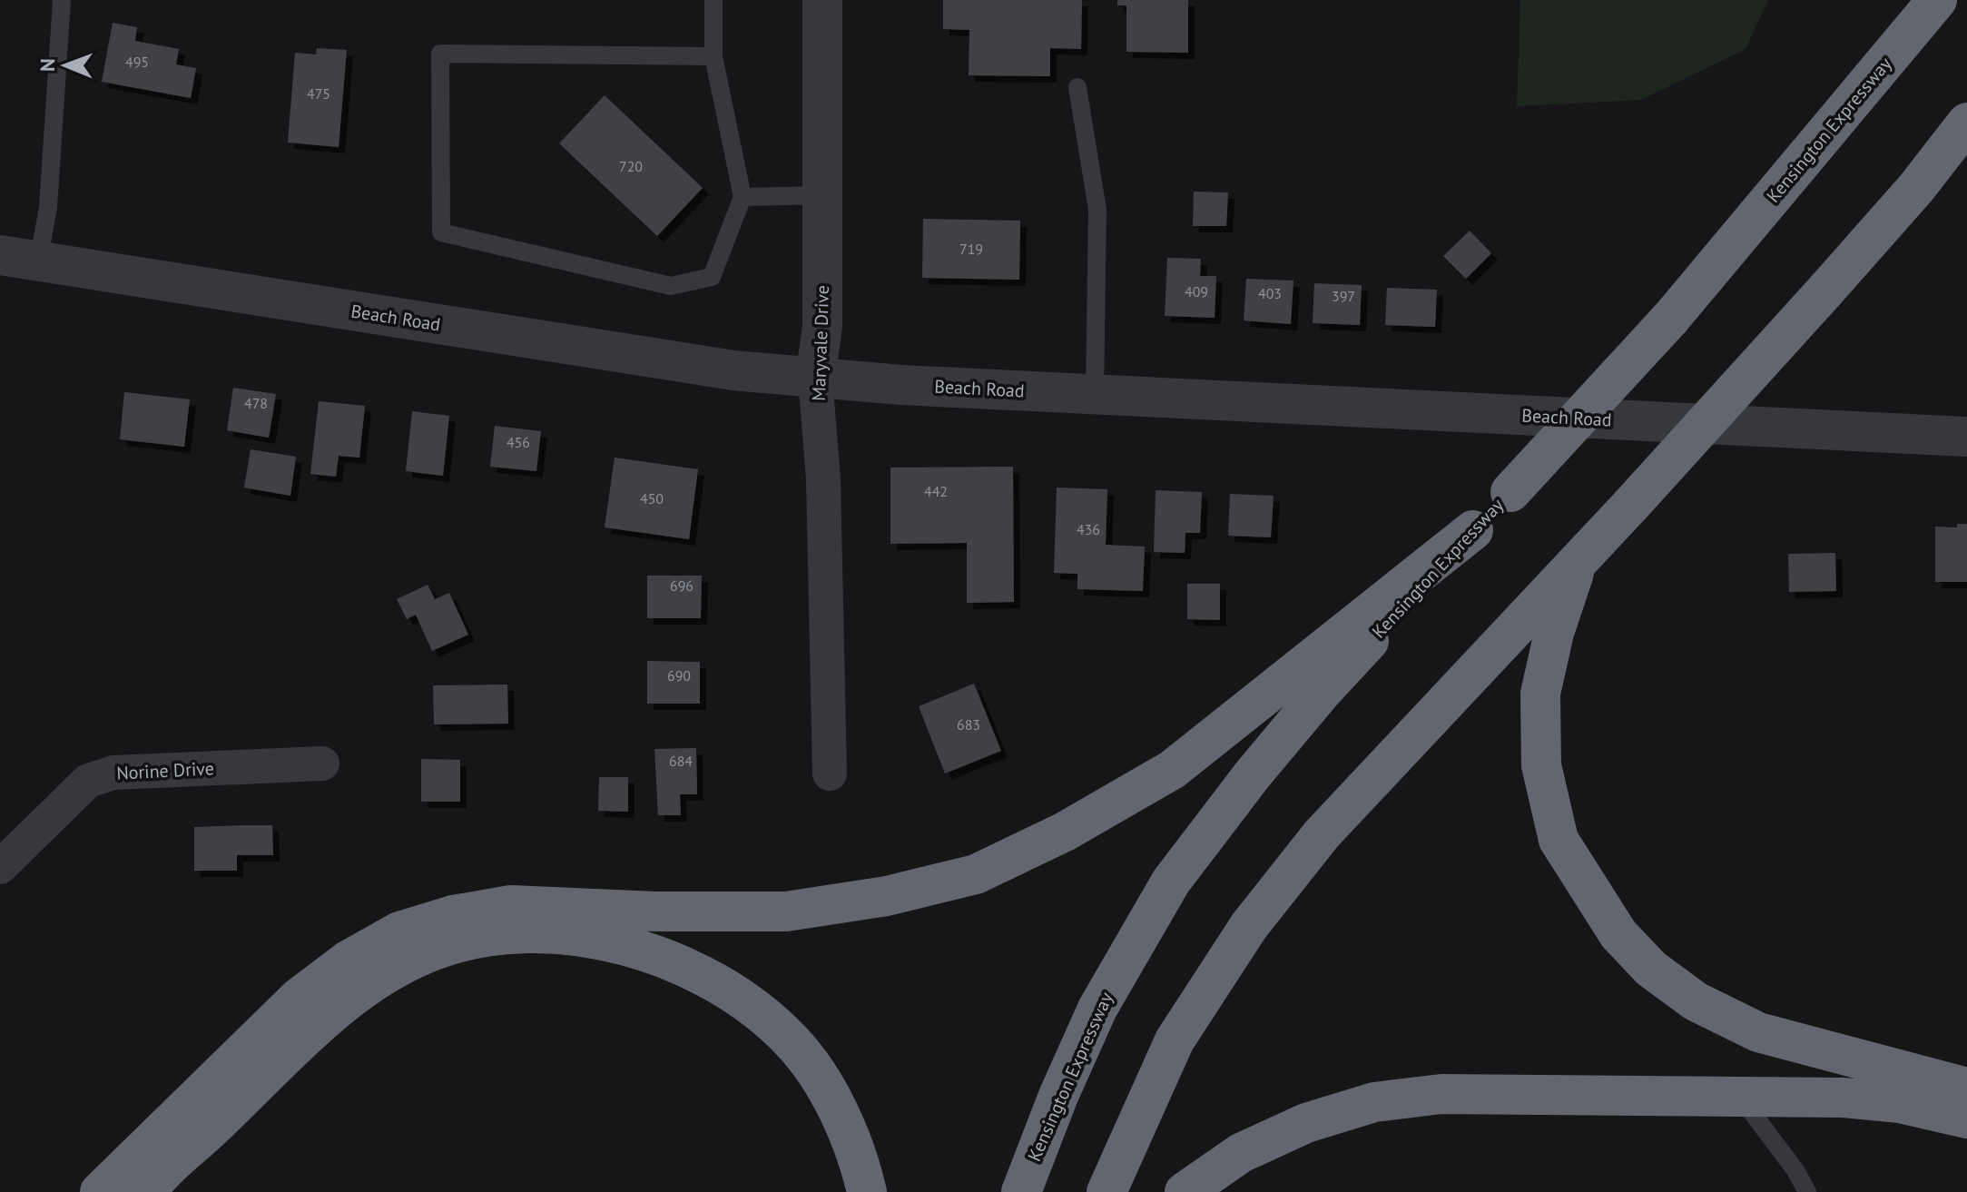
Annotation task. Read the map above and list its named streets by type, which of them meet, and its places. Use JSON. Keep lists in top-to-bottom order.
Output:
{
  "streets": {
    "highway": ["Kensington Expressway"],
    "street": ["Beach Road", "Maryvale Drive", "Norine Drive"]
  },
  "crossings": [
    ["Beach Road", "Maryvale Drive"]
  ],
  "house_numbers": [
    "495",
    "475",
    "720",
    "719",
    "409",
    "403",
    "397",
    "478",
    "456",
    "442",
    "450",
    "436",
    "696",
    "690",
    "683",
    "684"
  ],
  "north": "left"
}
